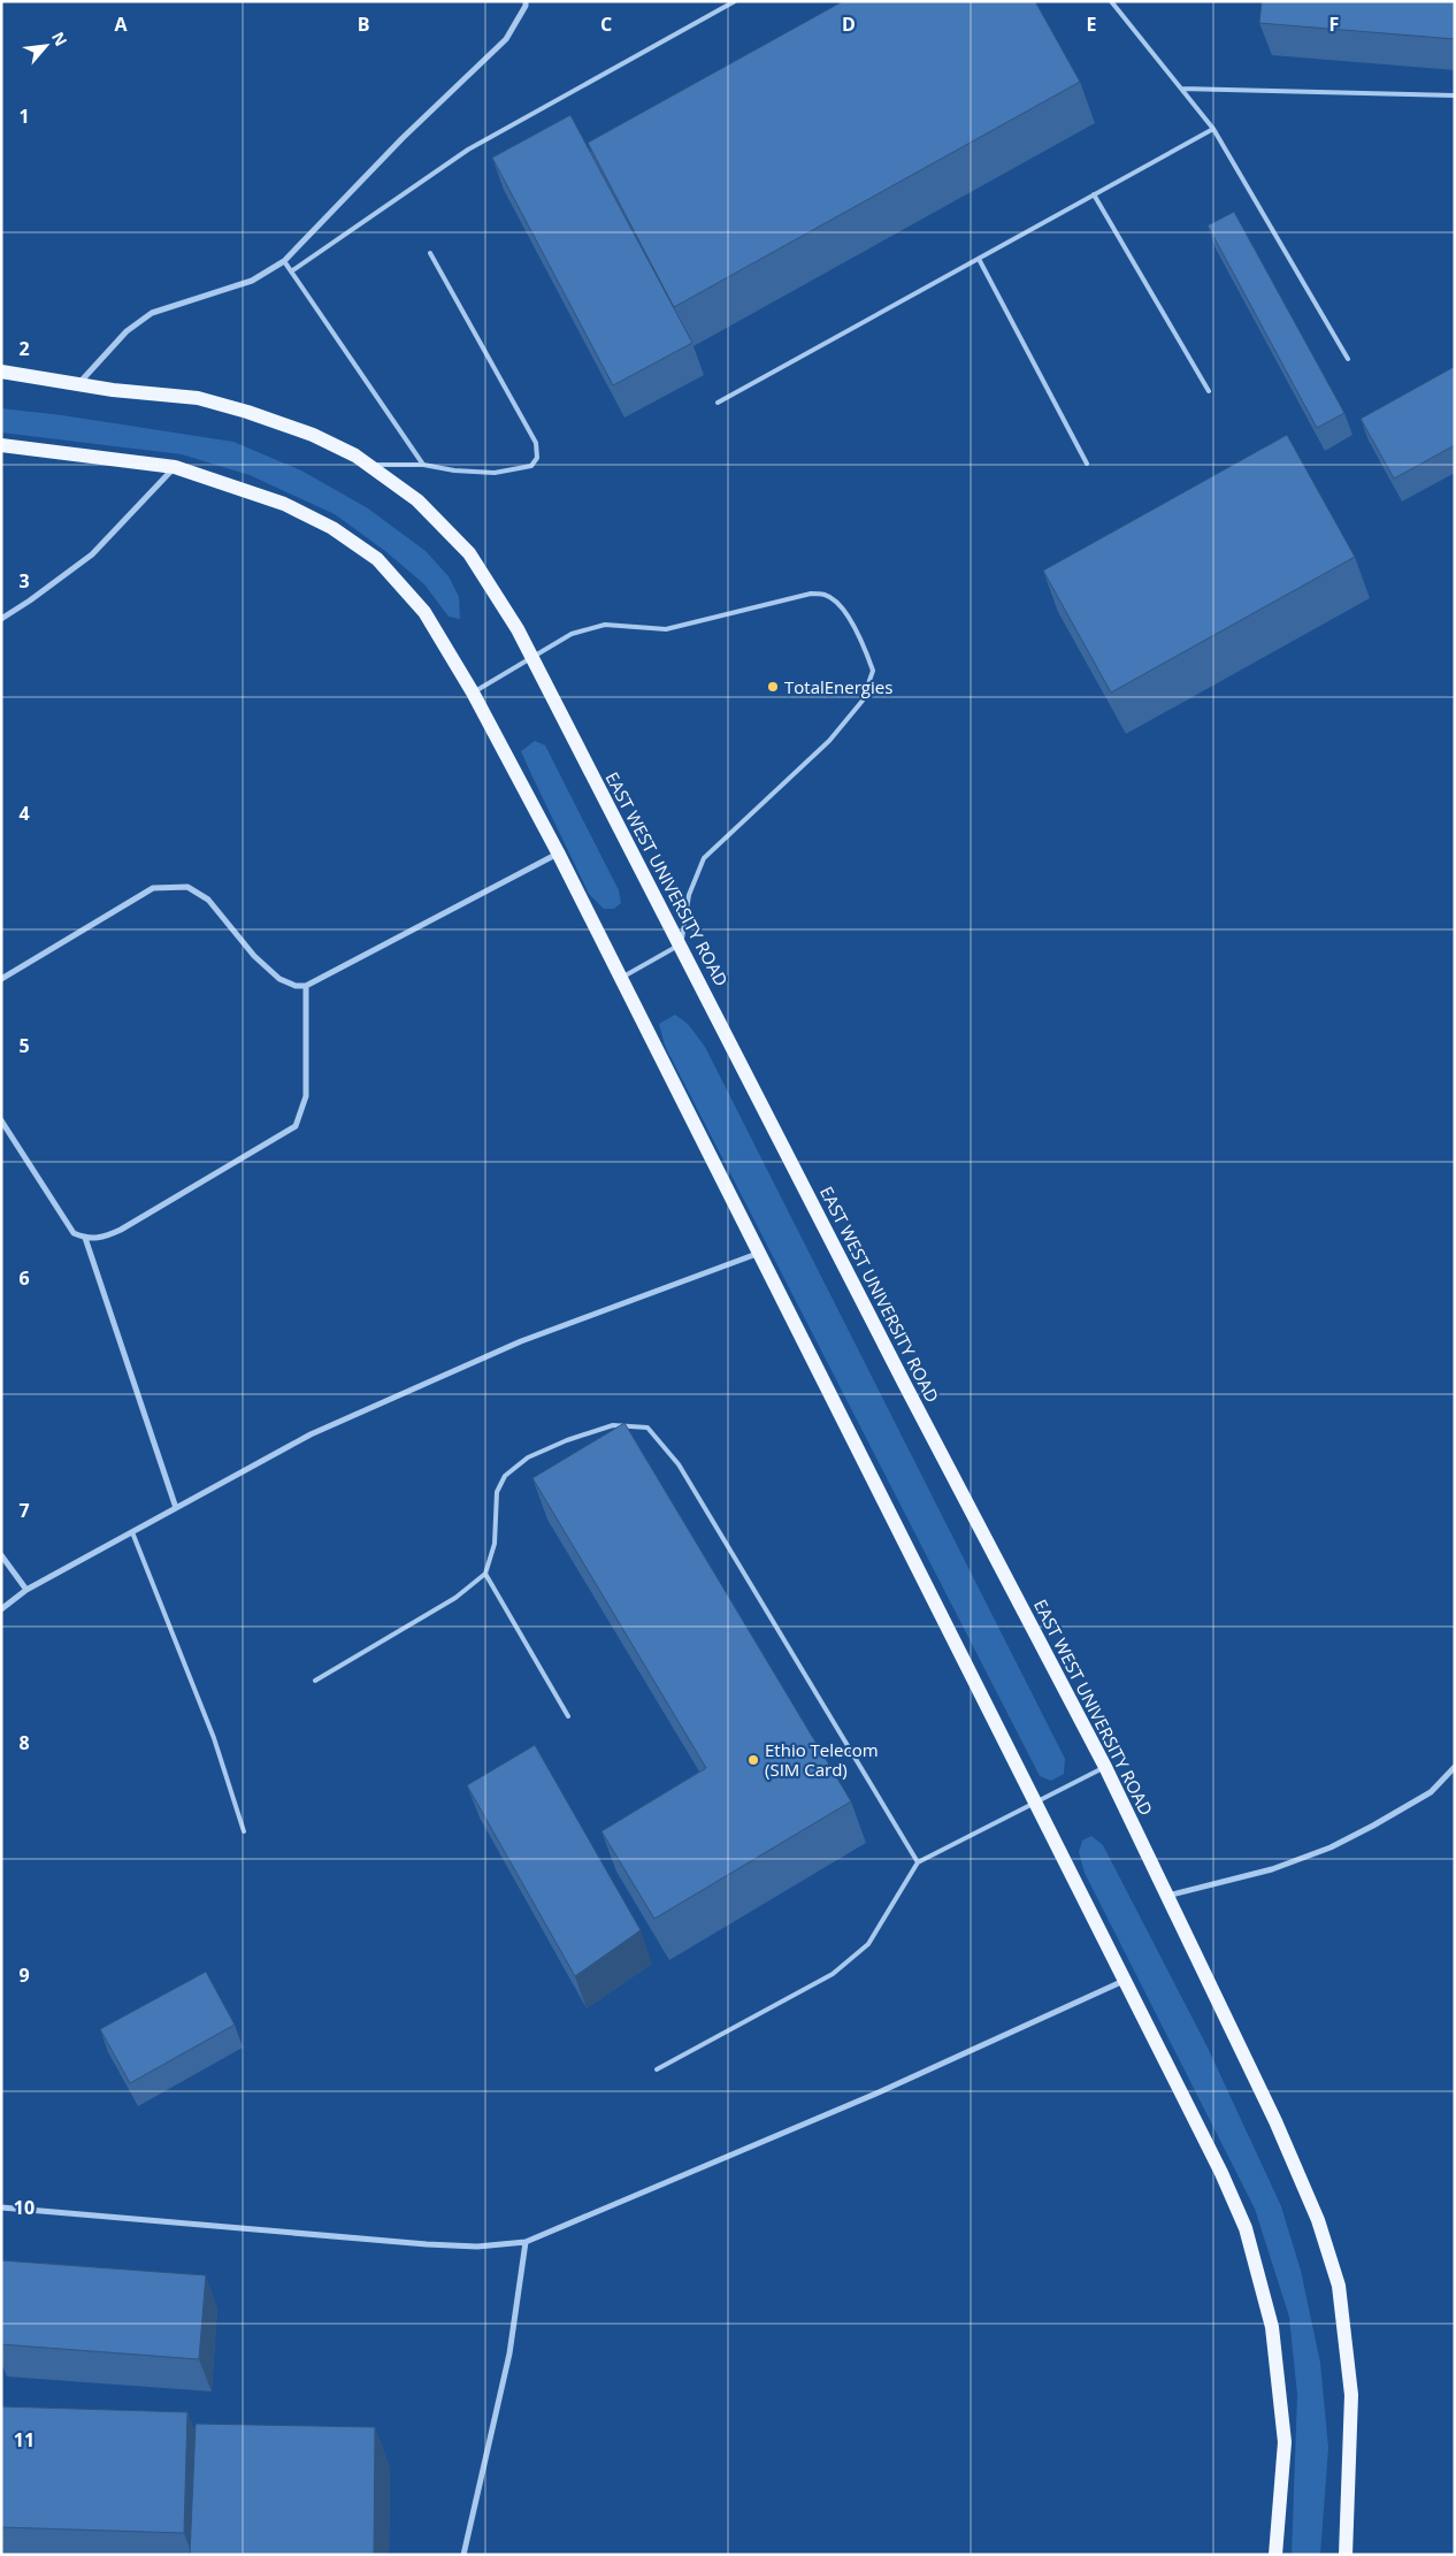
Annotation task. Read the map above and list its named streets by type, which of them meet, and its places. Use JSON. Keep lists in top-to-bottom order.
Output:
{
  "streets": {
    "main road": ["EAST WEST UNIVERSITY ROAD"]
  },
  "places": ["TotalEnergies", "Ethio Telecom (SIM Card)"],
  "north": "top right",
  "grid": {
    "columns": [
      "A",
      "B",
      "C",
      "D",
      "E",
      "F"
    ],
    "rows": [
      "1",
      "2",
      "3",
      "4",
      "5",
      "6",
      "7",
      "8",
      "9",
      "10",
      "11"
    ]
  }
}
